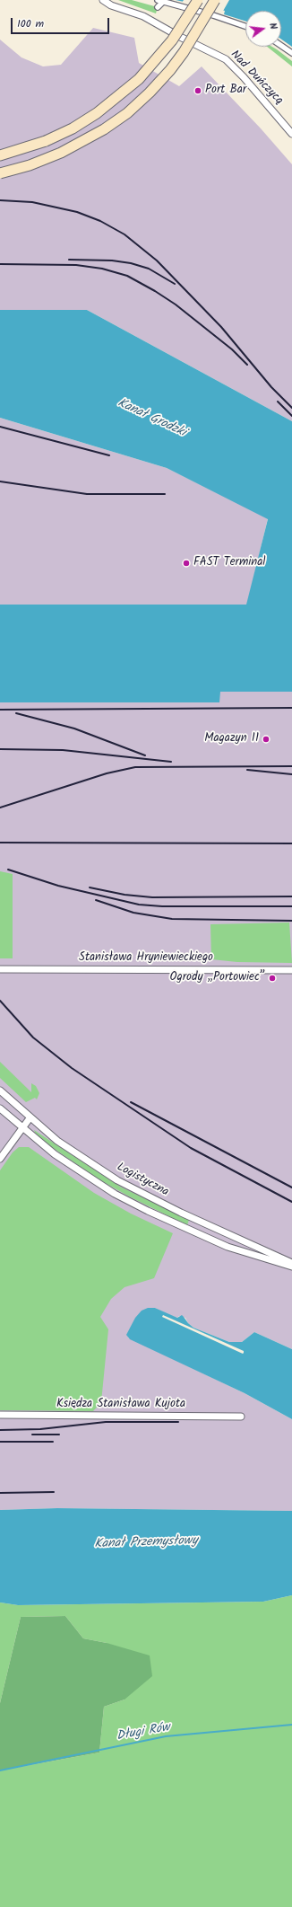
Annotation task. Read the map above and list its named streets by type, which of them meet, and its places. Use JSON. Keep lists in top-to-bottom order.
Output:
{
  "streets": {
    "street": [
      "Nad Duńczycą",
      "Stanisława Hryniewieckiego",
      "Logistyczna",
      "Księdza Stanisława Kujota"
    ]
  },
  "water": ["Kanał Grodzki", "Kanał Przemysłowy", "Długi Rów"],
  "places": [
    "Port Bar",
    "FAST Terminal",
    "Magazyn 11",
    "Ogrody „Portowiec”"
  ],
  "scale_bar": "100 m",
  "north": "right"
}
